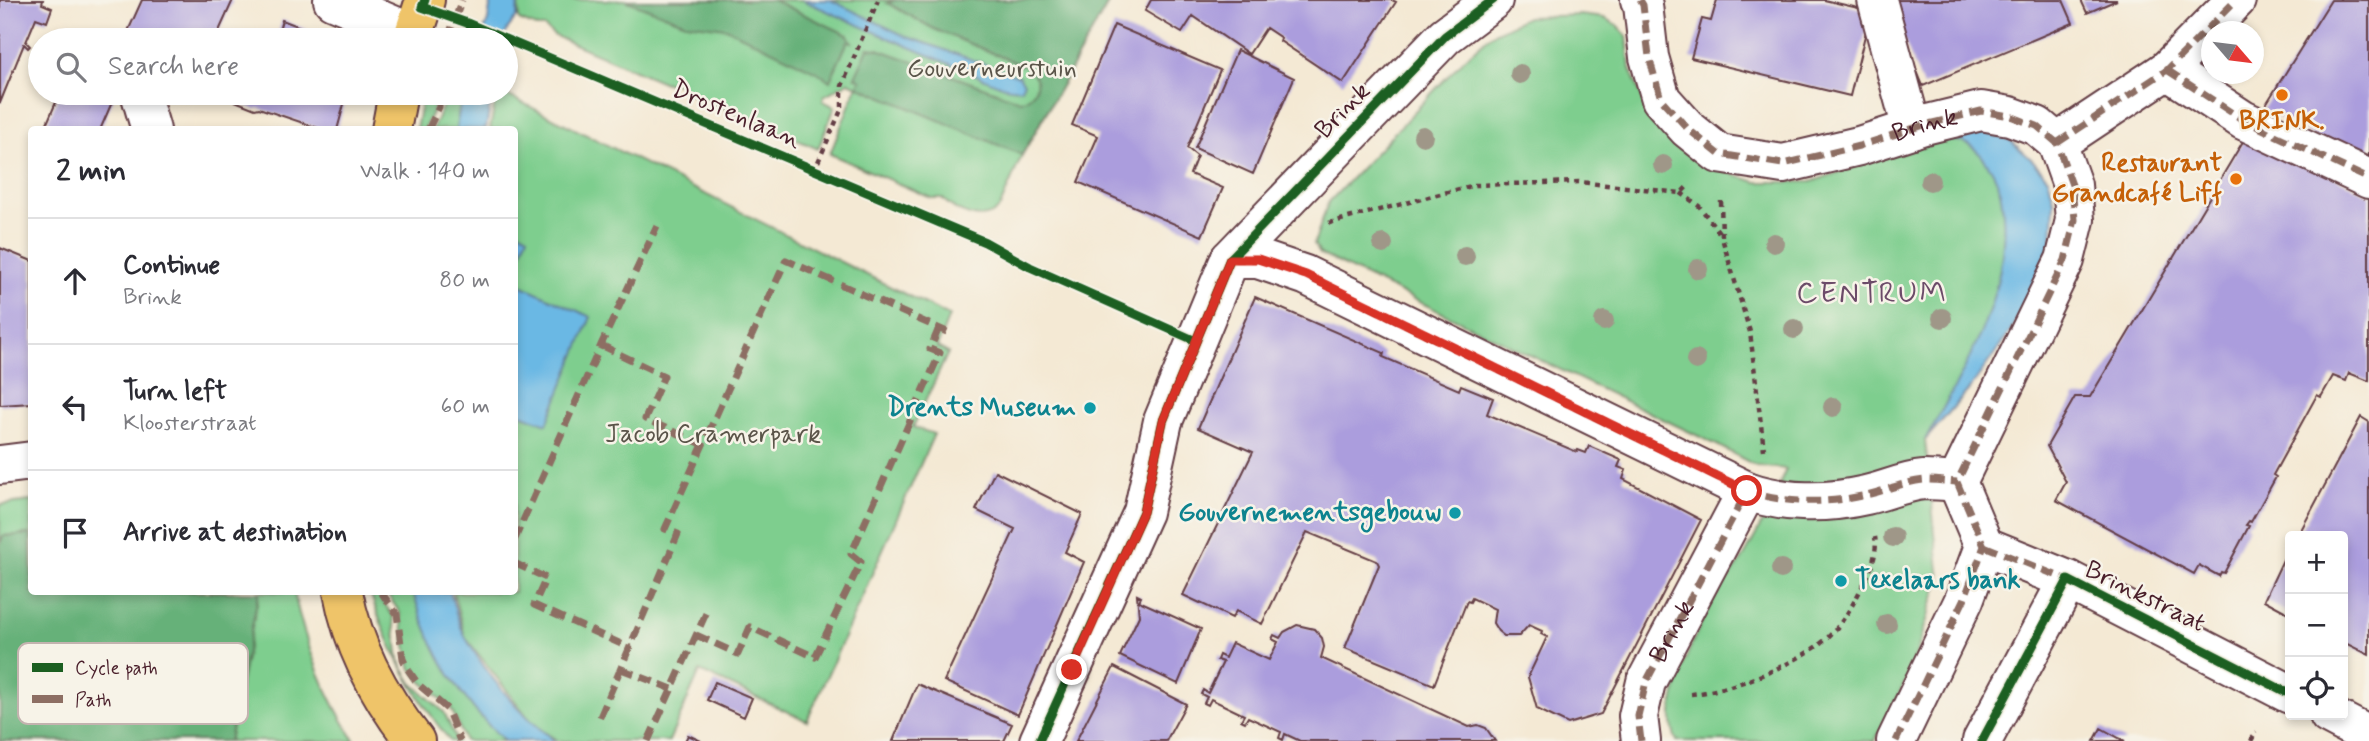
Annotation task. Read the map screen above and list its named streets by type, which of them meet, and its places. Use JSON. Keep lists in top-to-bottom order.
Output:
{
  "streets": {
    "street": ["Brink", "Brinkstraat"],
    "cycle path": ["Drostenlaan"]
  },
  "districts": ["CENTRUM"],
  "parks": ["Gouverneurstuin", "Jacob Cramerpark"],
  "places": [
    "BRINK.",
    "Restaurant Grandcafé Liff",
    "Drents Museum",
    "Gouvernementsgebouw",
    "Texelaars bank"
  ],
  "legend": ["Cycle path", "Path"],
  "north": "bottom right",
  "page": {
    "search": "Search here",
    "heading": ["2 min", "Walk · 140 m"],
    "list": [
      ["Continue", "Brink", "80 m"],
      ["Turn left", "Kloosterstraat", "60 m"],
      "Arrive at destination"
    ],
    "map_buttons": ["+", "−"]
  }
}
